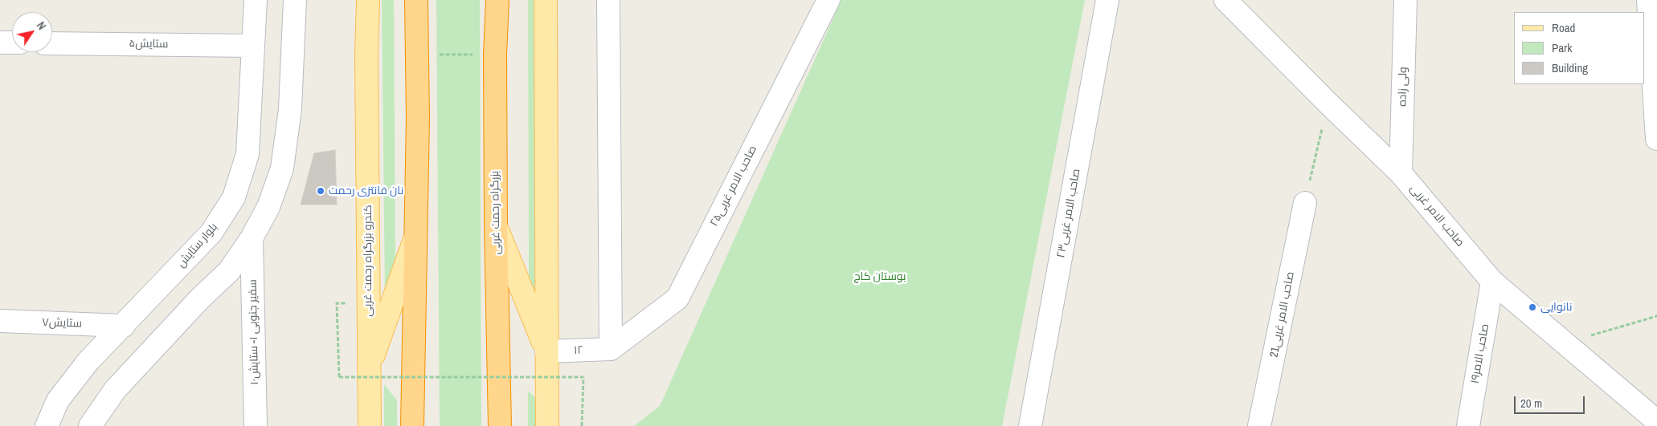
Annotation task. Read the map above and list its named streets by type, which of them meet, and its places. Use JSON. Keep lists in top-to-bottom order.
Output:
{
  "streets": {
    "highway": ["بزرگراه رحمت غربی"],
    "main road": ["کندرو بزرگراه رحمت غربی"],
    "street": [
      "ستایش۵",
      "ولی زاده",
      "صاحب الامر غربی۲۵",
      "صاحب الامر غربی۲۳",
      "صاحب الامر غربی",
      "بلوار ستایش",
      "21صاحب الامر غربی",
      "ستایش۷",
      "سفیر جنوبی ۱- ستایش۱۰",
      "۱۲",
      "صاحب الامر۱۹"
    ]
  },
  "crossings": [
    ["ستایش۵", "بلوار ستایش"],
    ["ولی زاده", "صاحب الامر غربی"],
    ["صاحب الامر غربی۲۵", "۱۲"],
    ["صاحب الامر غربی", "صاحب الامر۱۹"],
    ["بلوار ستایش", "ستایش۷"]
  ],
  "parks": ["بوستان کاج"],
  "places": ["نان فانتزی رحمت", "نانوایی"],
  "legend": ["Road", "Park", "Building"],
  "scale_bar": "20 m",
  "north": "top right"
}
